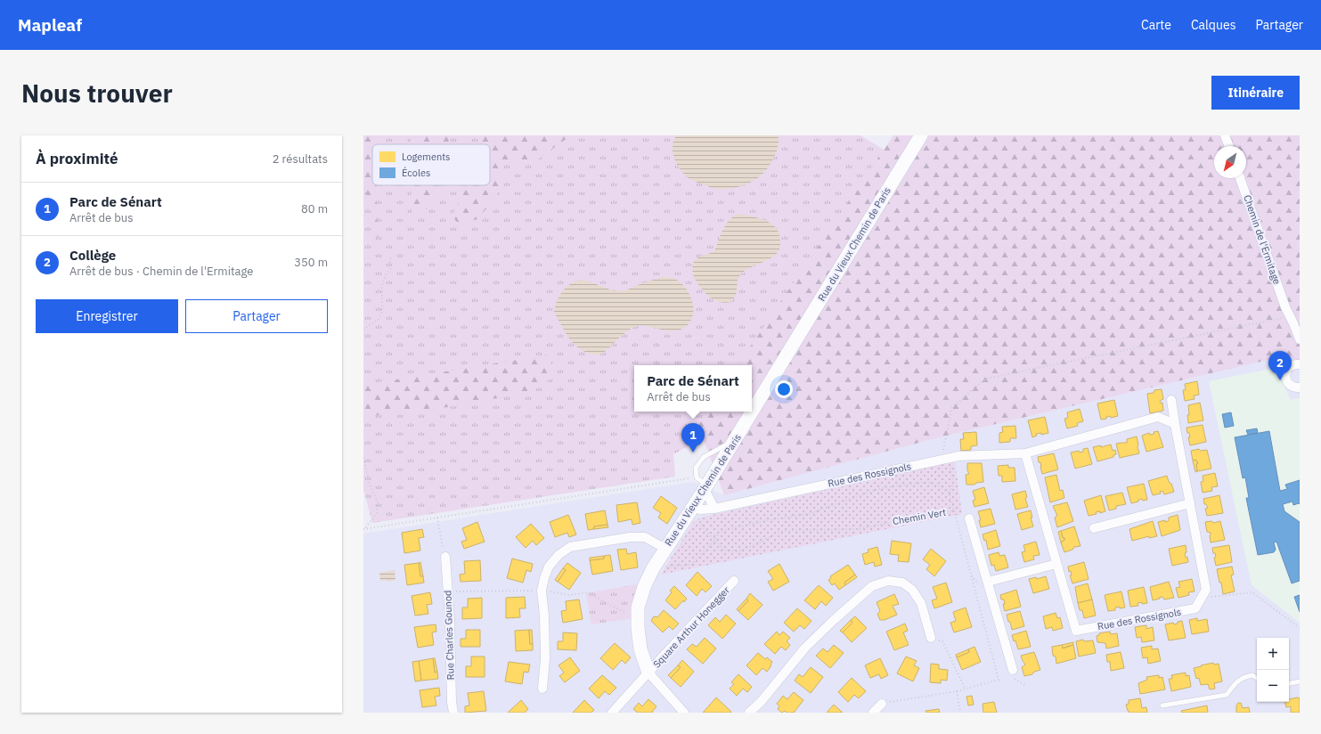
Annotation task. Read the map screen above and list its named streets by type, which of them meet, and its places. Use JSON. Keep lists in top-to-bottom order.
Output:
{
  "streets": {
    "street": [
      "Chemin de l'Ermitage",
      "Rue du Vieux Chemin de Paris",
      "Rue des Rossignols",
      "Square Arthur Honegger",
      "Rue Charles Gounod"
    ],
    "path": ["Chemin Vert"]
  },
  "crossings": [
    ["Rue du Vieux Chemin de Paris", "Rue des Rossignols"],
    ["Rue du Vieux Chemin de Paris", "Chemin Vert"],
    ["Rue du Vieux Chemin de Paris", "Square Arthur Honegger"],
    ["Rue des Rossignols", "Chemin Vert"]
  ],
  "legend": ["Logements", "Écoles"],
  "north": "bottom left",
  "page": {
    "header": "Mapleaf",
    "nav": ["Carte", "Calques", "Partager"],
    "buttons": [
      "Itinéraire",
      ["Enregistrer", "Partager"]
    ],
    "title": "Nous trouver",
    "heading": ["À proximité", "2 résultats"],
    "list": [
      {
        "mark": "1",
        "name": "Parc de Sénart",
        "note": "Arrêt de bus",
        "value": "80 m"
      },
      {
        "mark": "2",
        "name": "Collège",
        "note": "Arrêt de bus · Chemin de l'Ermitage",
        "value": "350 m"
      }
    ],
    "pins": ["2", "1"],
    "popup": ["Parc de Sénart", "Arrêt de bus"],
    "map_buttons": ["+", "−"]
  }
}
